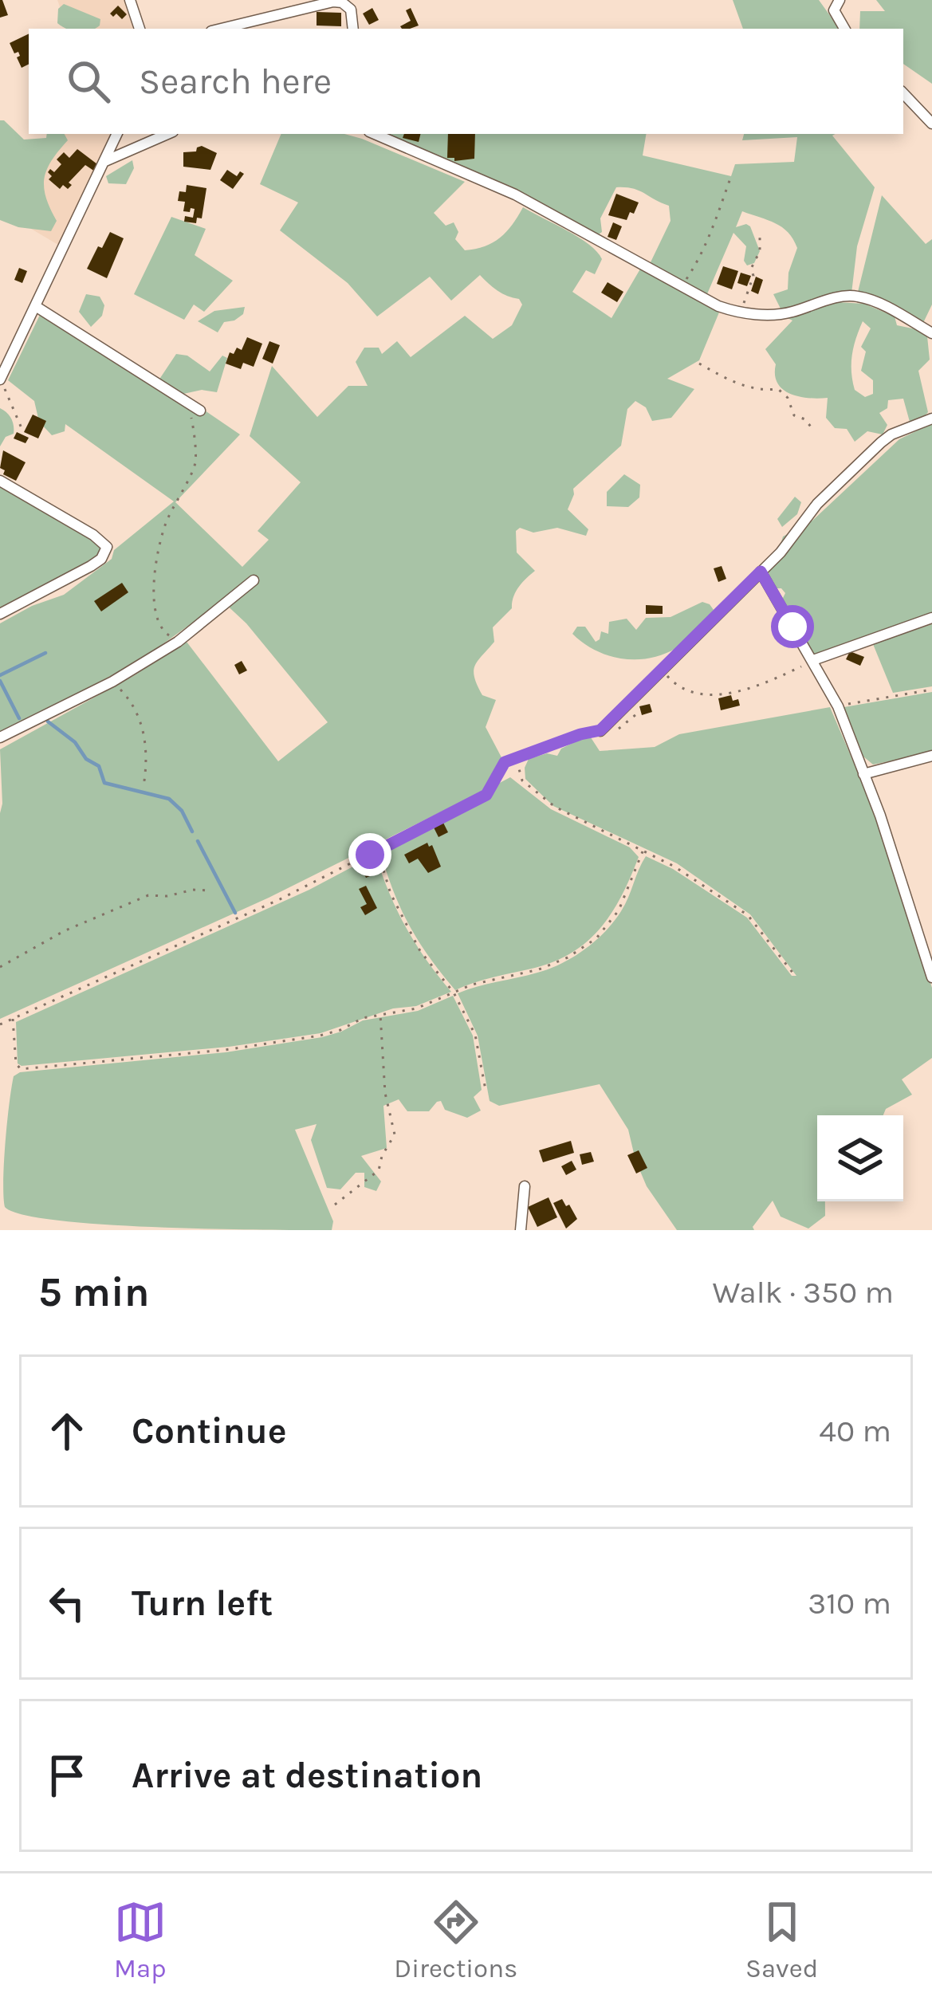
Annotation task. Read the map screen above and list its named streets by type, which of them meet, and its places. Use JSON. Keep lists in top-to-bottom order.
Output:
{
  "page": {
    "search": "Search here",
    "heading": ["5 min", "Walk · 350 m"],
    "list": [
      ["Continue", "40 m"],
      ["Turn left", "310 m"],
      "Arrive at destination"
    ],
    "nav": ["Map", "Directions", "Saved"]
  }
}
